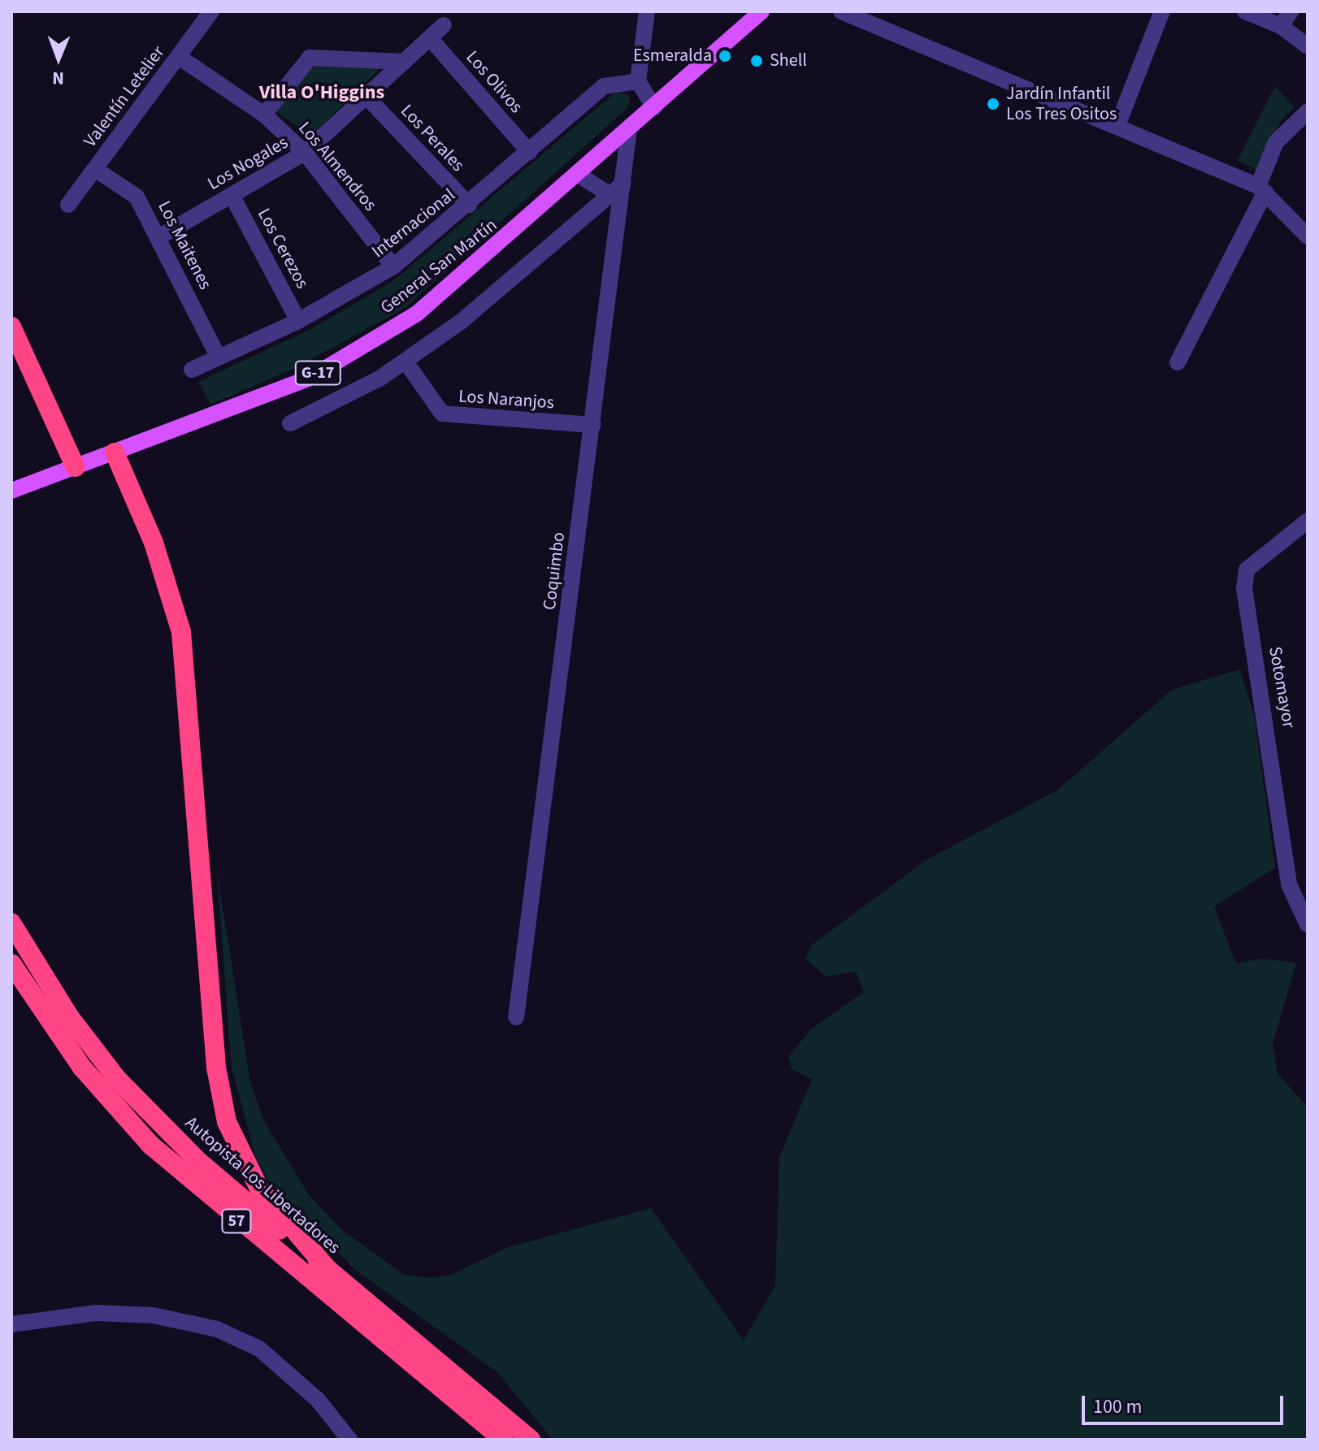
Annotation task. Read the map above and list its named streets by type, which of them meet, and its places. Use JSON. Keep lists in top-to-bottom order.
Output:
{
  "streets": {
    "highway": ["Autopista Los Libertadores", "57"],
    "main road": ["General San Martín", "G-17"],
    "street": [
      "Los Olivos",
      "Valentín Letelier",
      "Los Perales",
      "Los Nogales",
      "Los Almendros",
      "Internacional",
      "Los Maitenes",
      "Los Cerezos",
      "Los Naranjos",
      "Coquimbo",
      "Sotomayor"
    ]
  },
  "crossings": [
    ["Los Olivos", "Los Nogales"],
    ["Los Olivos", "Internacional"],
    ["Valentín Letelier", "Los Almendros"],
    ["Valentín Letelier", "Los Maitenes"],
    ["Los Perales", "Los Nogales"],
    ["Los Perales", "Internacional"],
    ["Los Nogales", "Los Almendros"],
    ["Los Nogales", "Los Maitenes"],
    ["Los Nogales", "Los Cerezos"],
    ["Los Almendros", "Internacional"],
    ["Internacional", "Los Maitenes"],
    ["Internacional", "Los Cerezos"],
    ["General San Martín", "Coquimbo"],
    ["Los Naranjos", "Coquimbo"]
  ],
  "districts": ["Villa O'Higgins"],
  "places": ["Esmeralda", "Shell", "Jardín Infantil Los Tres Ositos"],
  "scale_bar": "100 m",
  "north": "bottom"
}
